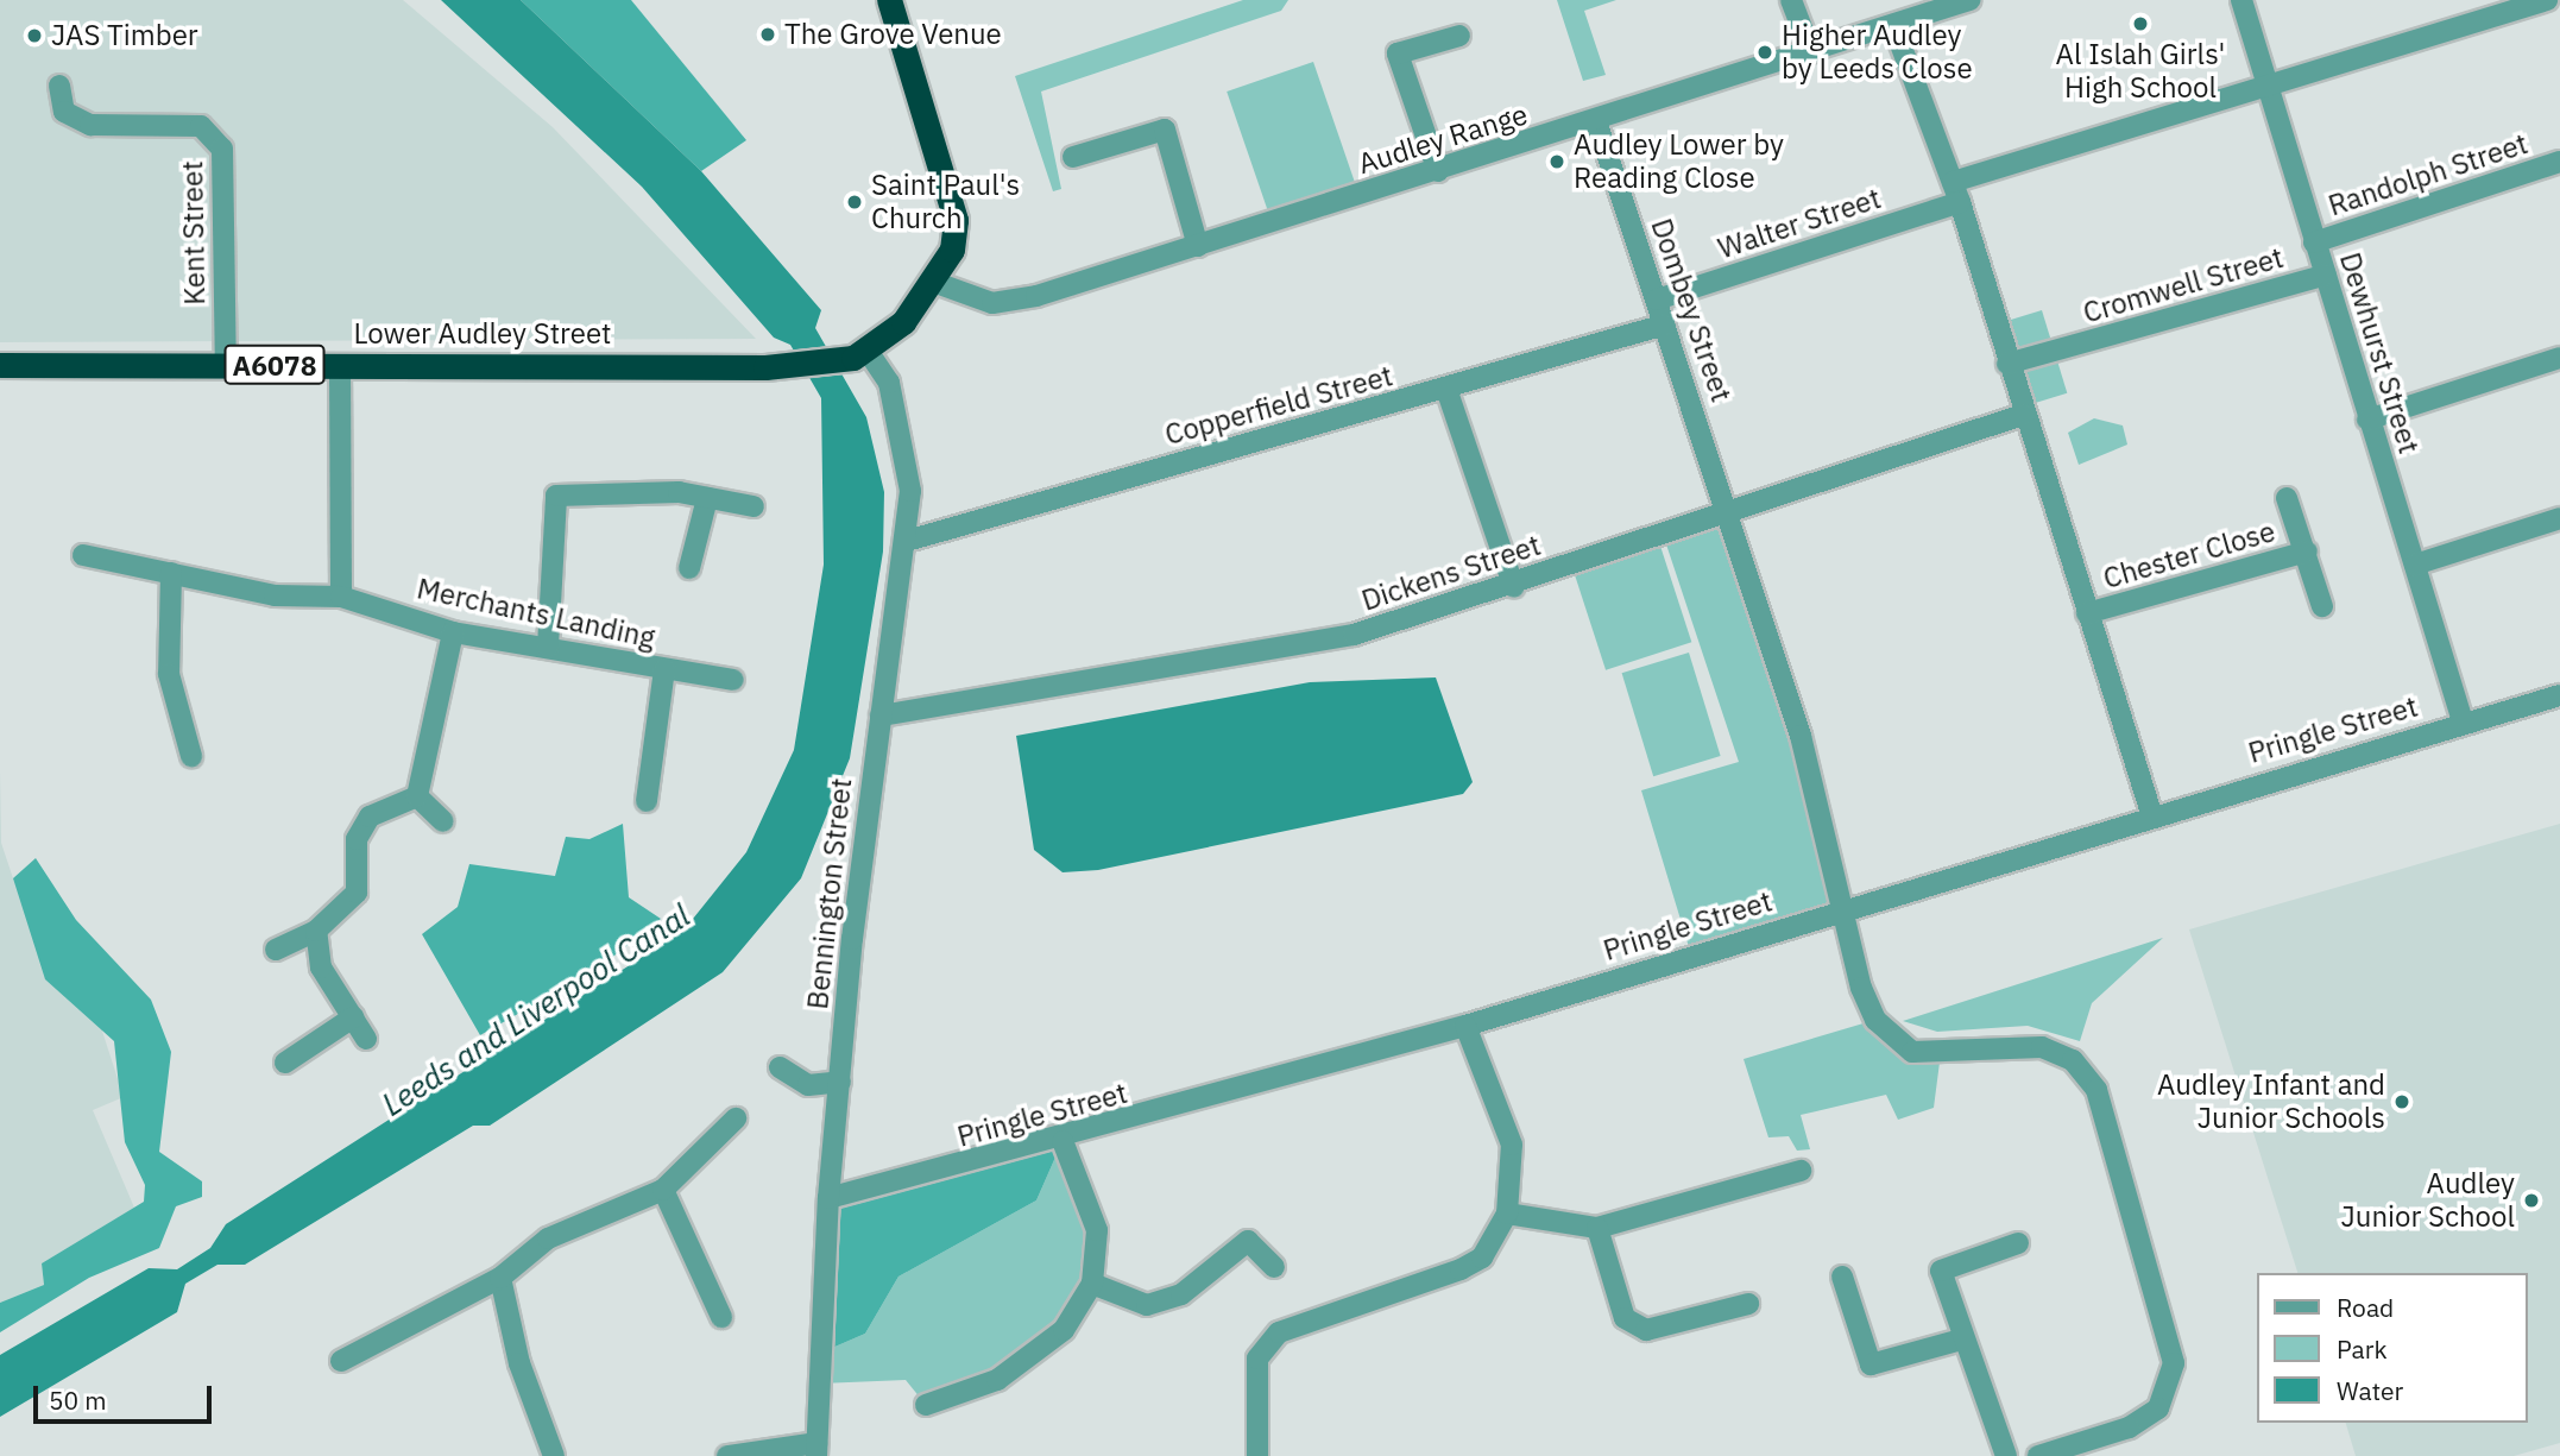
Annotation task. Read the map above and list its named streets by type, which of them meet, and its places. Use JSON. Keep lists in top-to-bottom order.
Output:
{
  "streets": {
    "highway": ["Lower Audley Street", "A6078"],
    "street": [
      "Audley Range",
      "Randolph Street",
      "Walter Street",
      "Kent Street",
      "Cromwell Street",
      "Dombey Street",
      "Dewhurst Street",
      "Copperfield Street",
      "Chester Close",
      "Dickens Street",
      "Merchants Landing",
      "Pringle Street",
      "Bennington Street"
    ]
  },
  "crossings": [
    ["Audley Range", "Dombey Street"],
    ["Audley Range", "Chester Close"],
    ["Randolph Street", "Dewhurst Street"],
    ["Walter Street", "Dombey Street"],
    ["Walter Street", "Dewhurst Street"],
    ["Walter Street", "Chester Close"],
    ["Kent Street", "Lower Audley Street"],
    ["Cromwell Street", "Dewhurst Street"],
    ["Cromwell Street", "Chester Close"],
    ["Dombey Street", "Copperfield Street"],
    ["Dombey Street", "Dickens Street"],
    ["Dombey Street", "Pringle Street"],
    ["Lower Audley Street", "Bennington Street"],
    ["Dewhurst Street", "Pringle Street"],
    ["Copperfield Street", "Bennington Street"],
    ["Chester Close", "Dickens Street"],
    ["Chester Close", "Pringle Street"],
    ["Dickens Street", "Bennington Street"],
    ["Pringle Street", "Bennington Street"]
  ],
  "water": ["Leeds and Liverpool Canal"],
  "places": [
    "Al Islah Girls' High School",
    "The Grove Venue",
    "JAS Timber",
    "Higher Audley by Leeds Close",
    "Audley Lower by Reading Close",
    "Saint Paul's Church",
    "Audley Infant and Junior Schools",
    "Audley Junior School"
  ],
  "legend": ["Road", "Park", "Water"],
  "scale_bar": "50 m"
}
